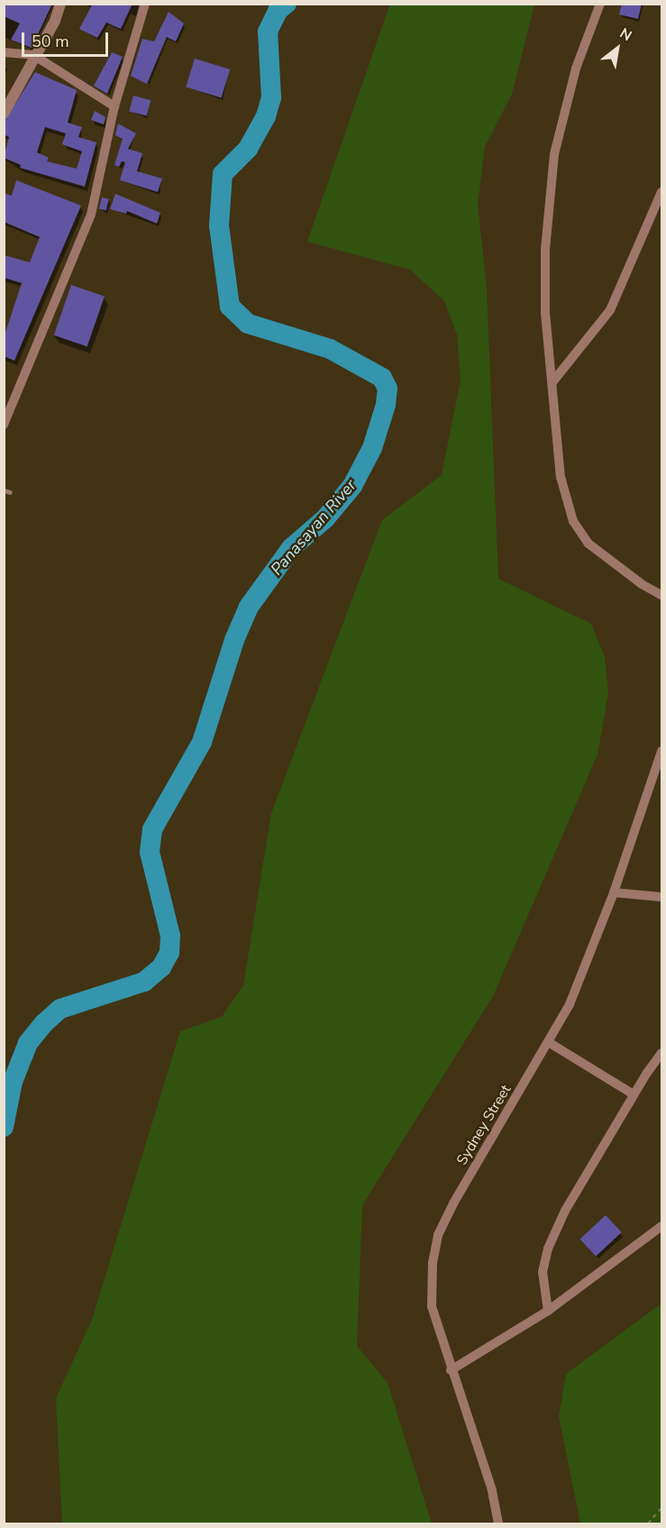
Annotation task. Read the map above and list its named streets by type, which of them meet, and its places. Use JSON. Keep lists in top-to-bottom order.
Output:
{
  "streets": {
    "street": ["Sydney Street"]
  },
  "water": ["Panasayan River"],
  "scale_bar": "50 m",
  "north": "top right"
}
